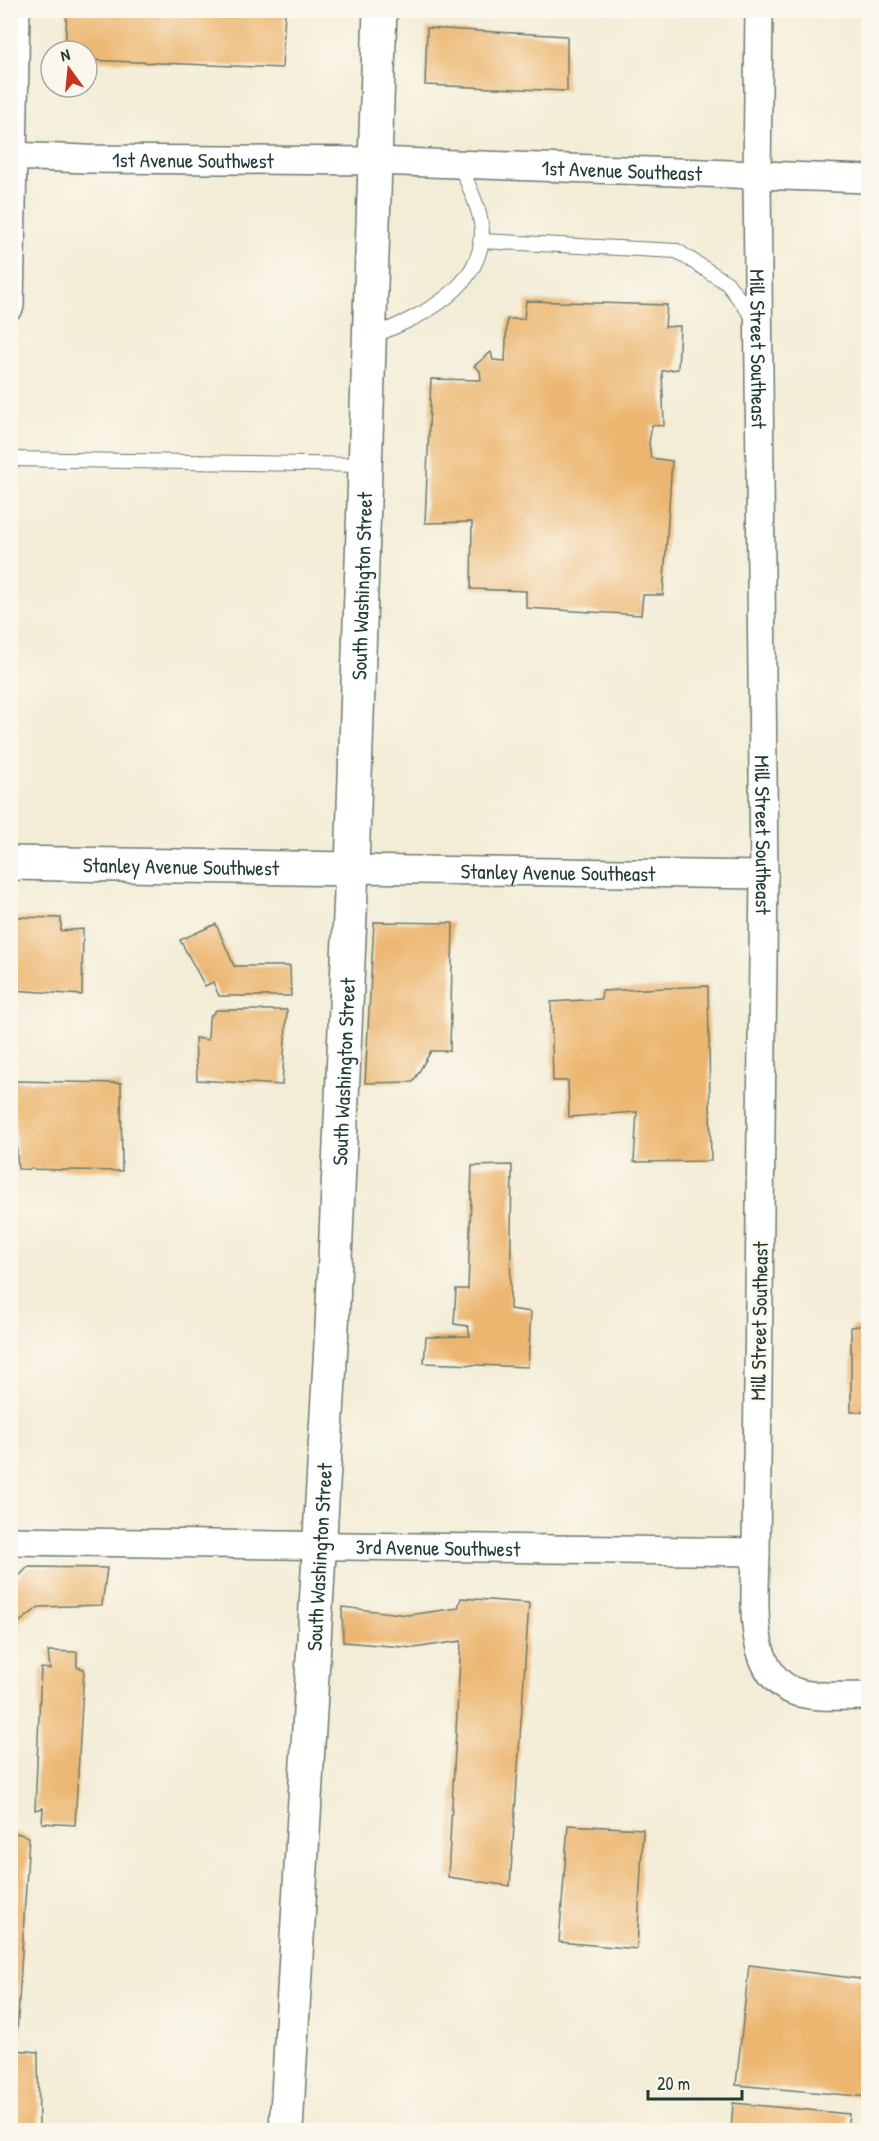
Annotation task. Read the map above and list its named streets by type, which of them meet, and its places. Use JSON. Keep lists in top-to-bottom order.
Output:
{
  "streets": {
    "street": [
      "1st Avenue Southwest",
      "1st Avenue Southeast",
      "Mill Street Southeast",
      "South Washington Street",
      "Stanley Avenue Southwest",
      "Stanley Avenue Southeast",
      "3rd Avenue Southwest"
    ]
  },
  "crossings": [
    ["1st Avenue Southwest", "1st Avenue Southeast"],
    ["1st Avenue Southwest", "South Washington Street"],
    ["1st Avenue Southeast", "Mill Street Southeast"],
    ["1st Avenue Southeast", "South Washington Street"],
    ["Mill Street Southeast", "Stanley Avenue Southeast"],
    ["Mill Street Southeast", "3rd Avenue Southwest"],
    ["South Washington Street", "Stanley Avenue Southwest"],
    ["South Washington Street", "Stanley Avenue Southeast"],
    ["South Washington Street", "3rd Avenue Southwest"],
    ["Stanley Avenue Southwest", "Stanley Avenue Southeast"]
  ],
  "scale_bar": "20 m",
  "north": "top"
}
